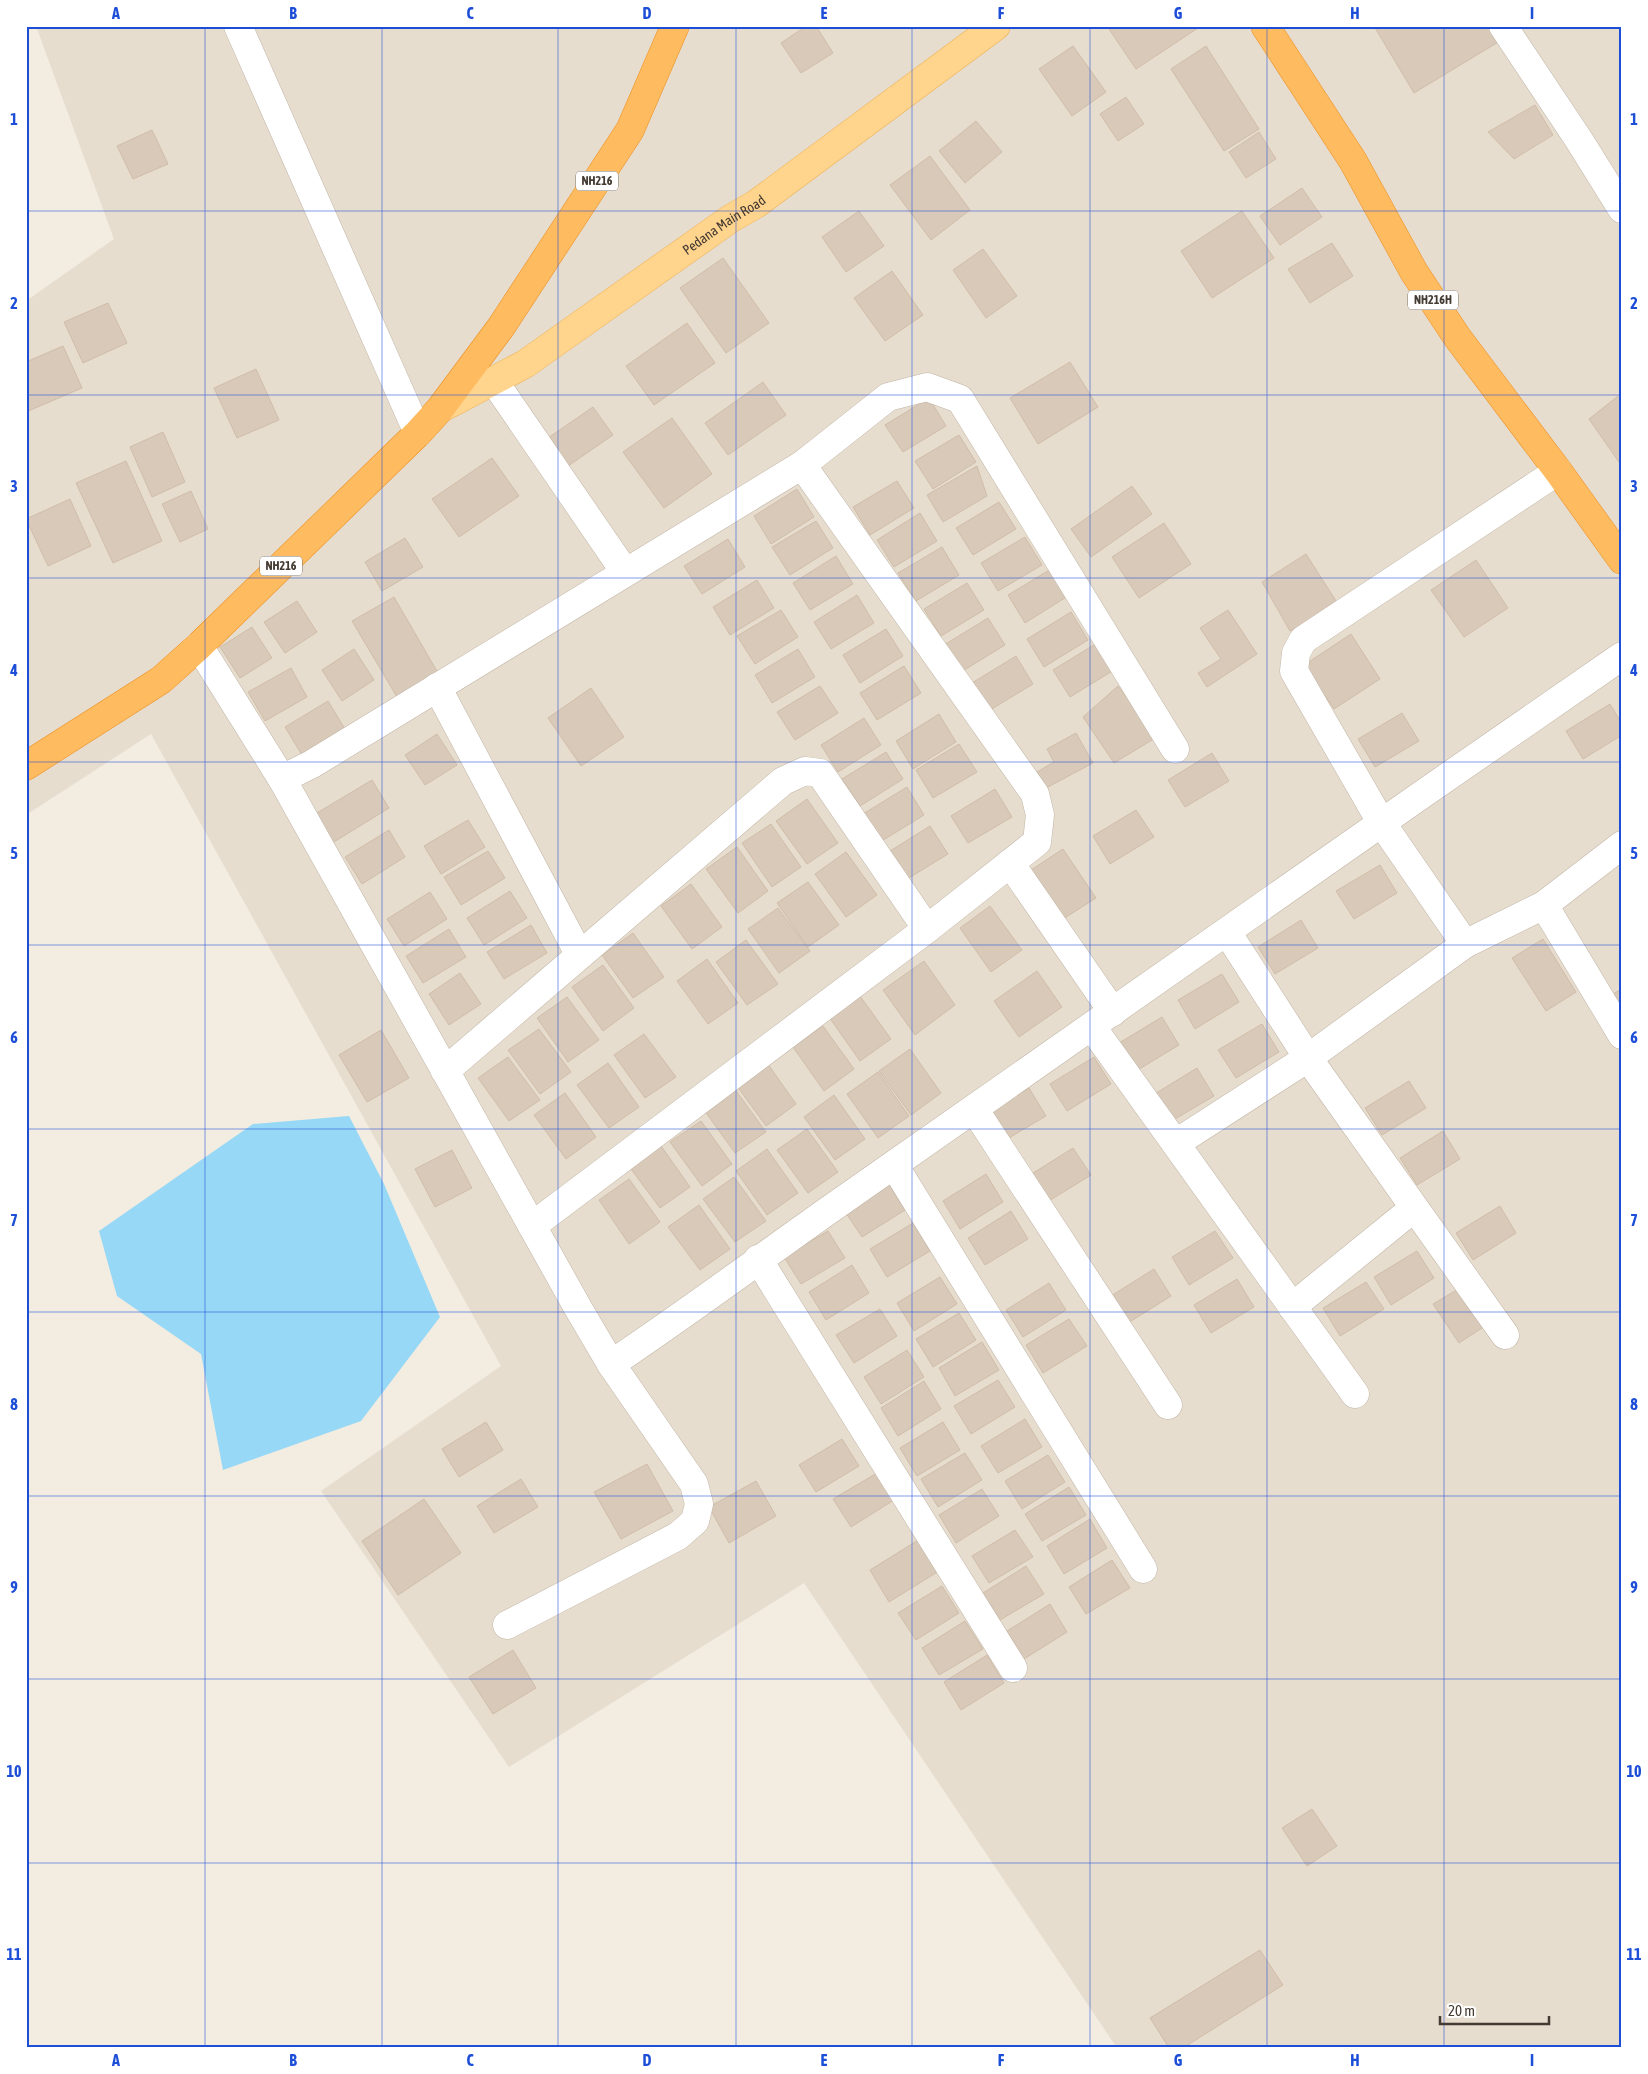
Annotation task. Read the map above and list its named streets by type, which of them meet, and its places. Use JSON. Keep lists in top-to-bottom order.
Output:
{
  "streets": {
    "highway": ["NH216", "NH216H"],
    "main road": ["Pedana Main Road"]
  },
  "crossings": [
    ["NH216", "Pedana Main Road"]
  ],
  "scale_bar": "20 m",
  "grid": {
    "columns": [
      "A",
      "B",
      "C",
      "D",
      "E",
      "F",
      "G",
      "H",
      "I"
    ],
    "rows": [
      "1",
      "2",
      "3",
      "4",
      "5",
      "6",
      "7",
      "8",
      "9",
      "10",
      "11"
    ]
  }
}
